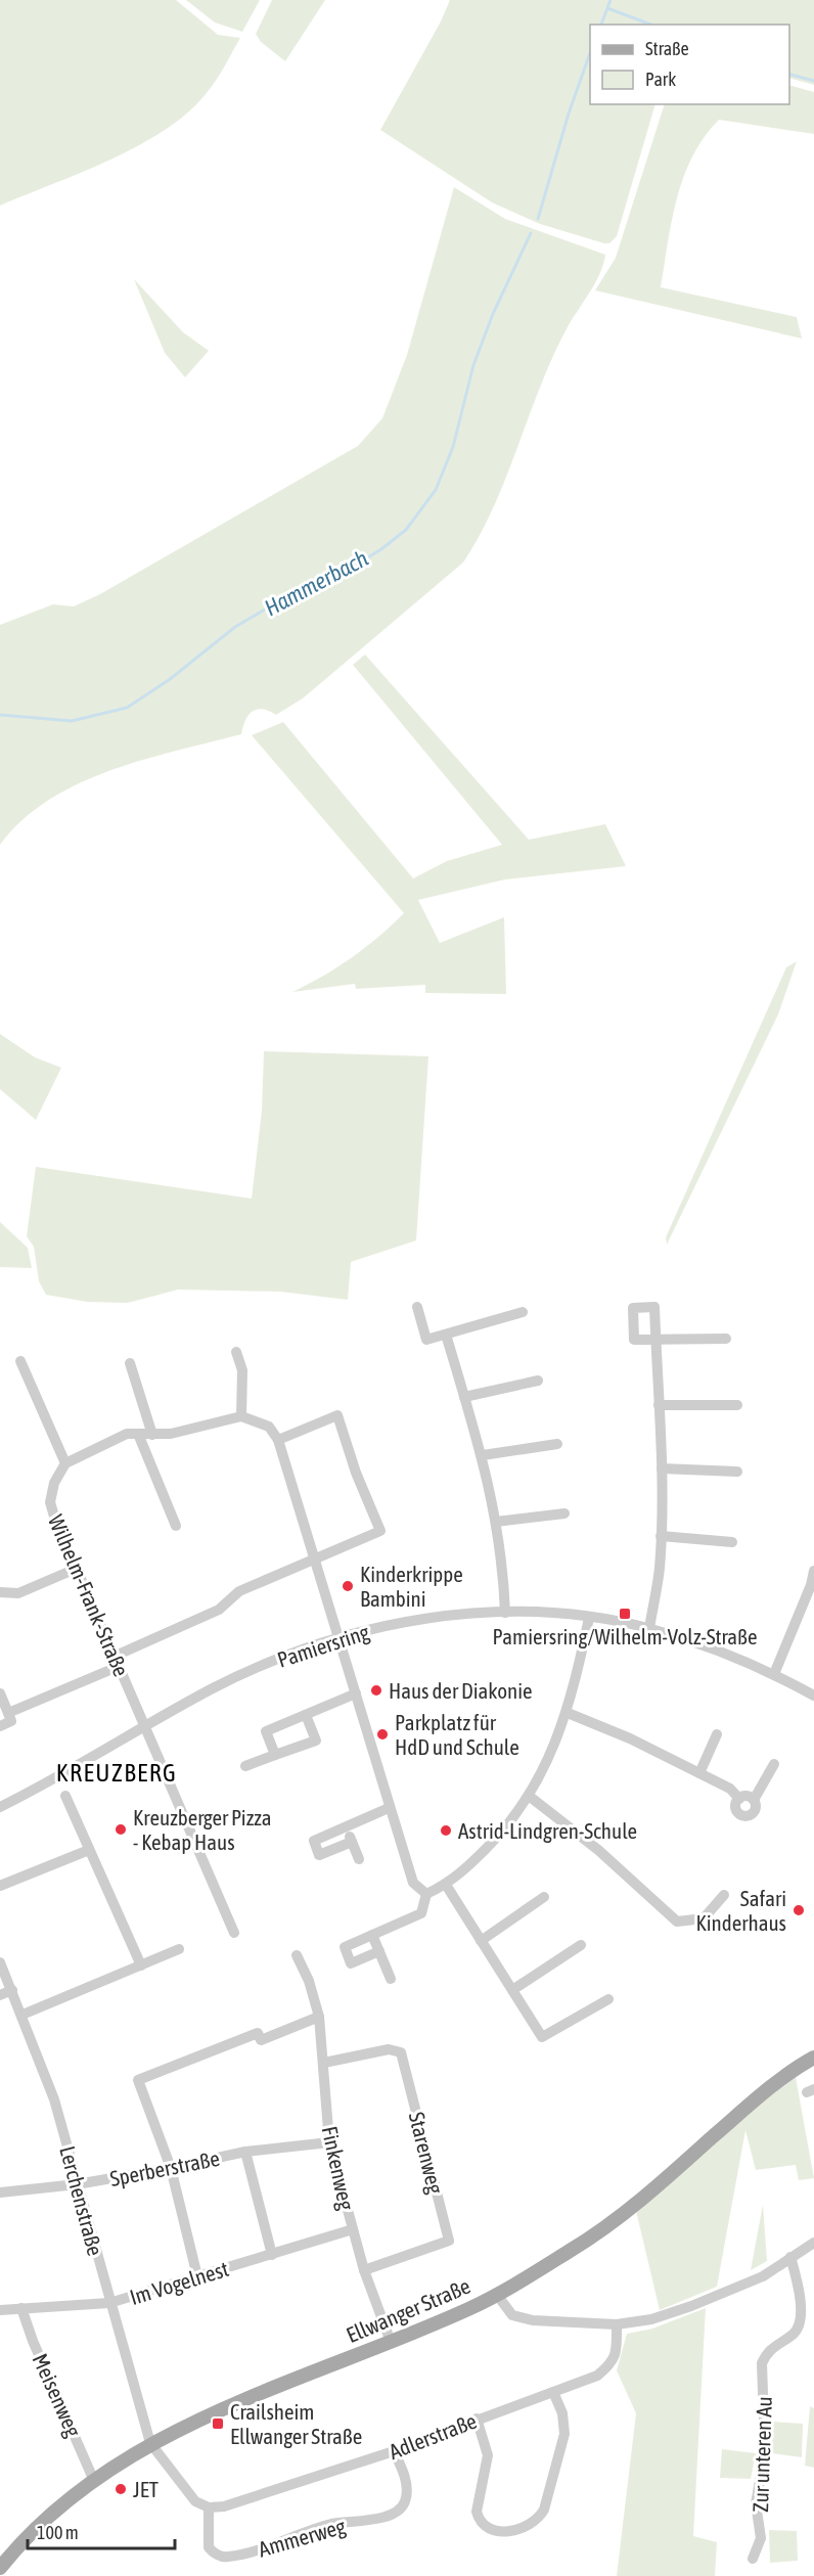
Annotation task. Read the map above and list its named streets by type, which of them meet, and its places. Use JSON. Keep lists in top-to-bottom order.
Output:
{
  "streets": {
    "main road": ["Ellwanger Straße"],
    "street": [
      "Wilhelm-Frank-Straße",
      "Pamiersring",
      "Starenweg",
      "Sperberstraße",
      "Finkenweg",
      "Lerchenstraße",
      "Im Vogelnest",
      "Meisenweg",
      "Adlerstraße",
      "Zur unteren Au",
      "Ammerweg"
    ]
  },
  "crossings": [
    ["Wilhelm-Frank-Straße", "Pamiersring"],
    ["Starenweg", "Finkenweg"],
    ["Sperberstraße", "Finkenweg"],
    ["Sperberstraße", "Lerchenstraße"],
    ["Finkenweg", "Im Vogelnest"],
    ["Finkenweg", "Ellwanger Straße"],
    ["Lerchenstraße", "Im Vogelnest"],
    ["Lerchenstraße", "Ellwanger Straße"],
    ["Lerchenstraße", "Adlerstraße"],
    ["Lerchenstraße", "Ammerweg"],
    ["Im Vogelnest", "Meisenweg"],
    ["Ellwanger Straße", "Meisenweg"],
    ["Adlerstraße", "Ammerweg"]
  ],
  "districts": ["KREUZBERG"],
  "water": ["Hammerbach"],
  "places": {
    "other": [
      "Kinderkrippe Bambini",
      "Haus der Diakonie",
      "Parkplatz für HdD und Schule",
      "Kreuzberger Pizza - Kebap Haus",
      "Astrid-Lindgren-Schule",
      "Safari Kinderhaus",
      "JET"
    ],
    "transit": ["Pamiersring/Wilhelm-Volz-Straße", "Crailsheim Ellwanger Straße"]
  },
  "legend": ["Straße", "Park"],
  "scale_bar": "100 m"
}
